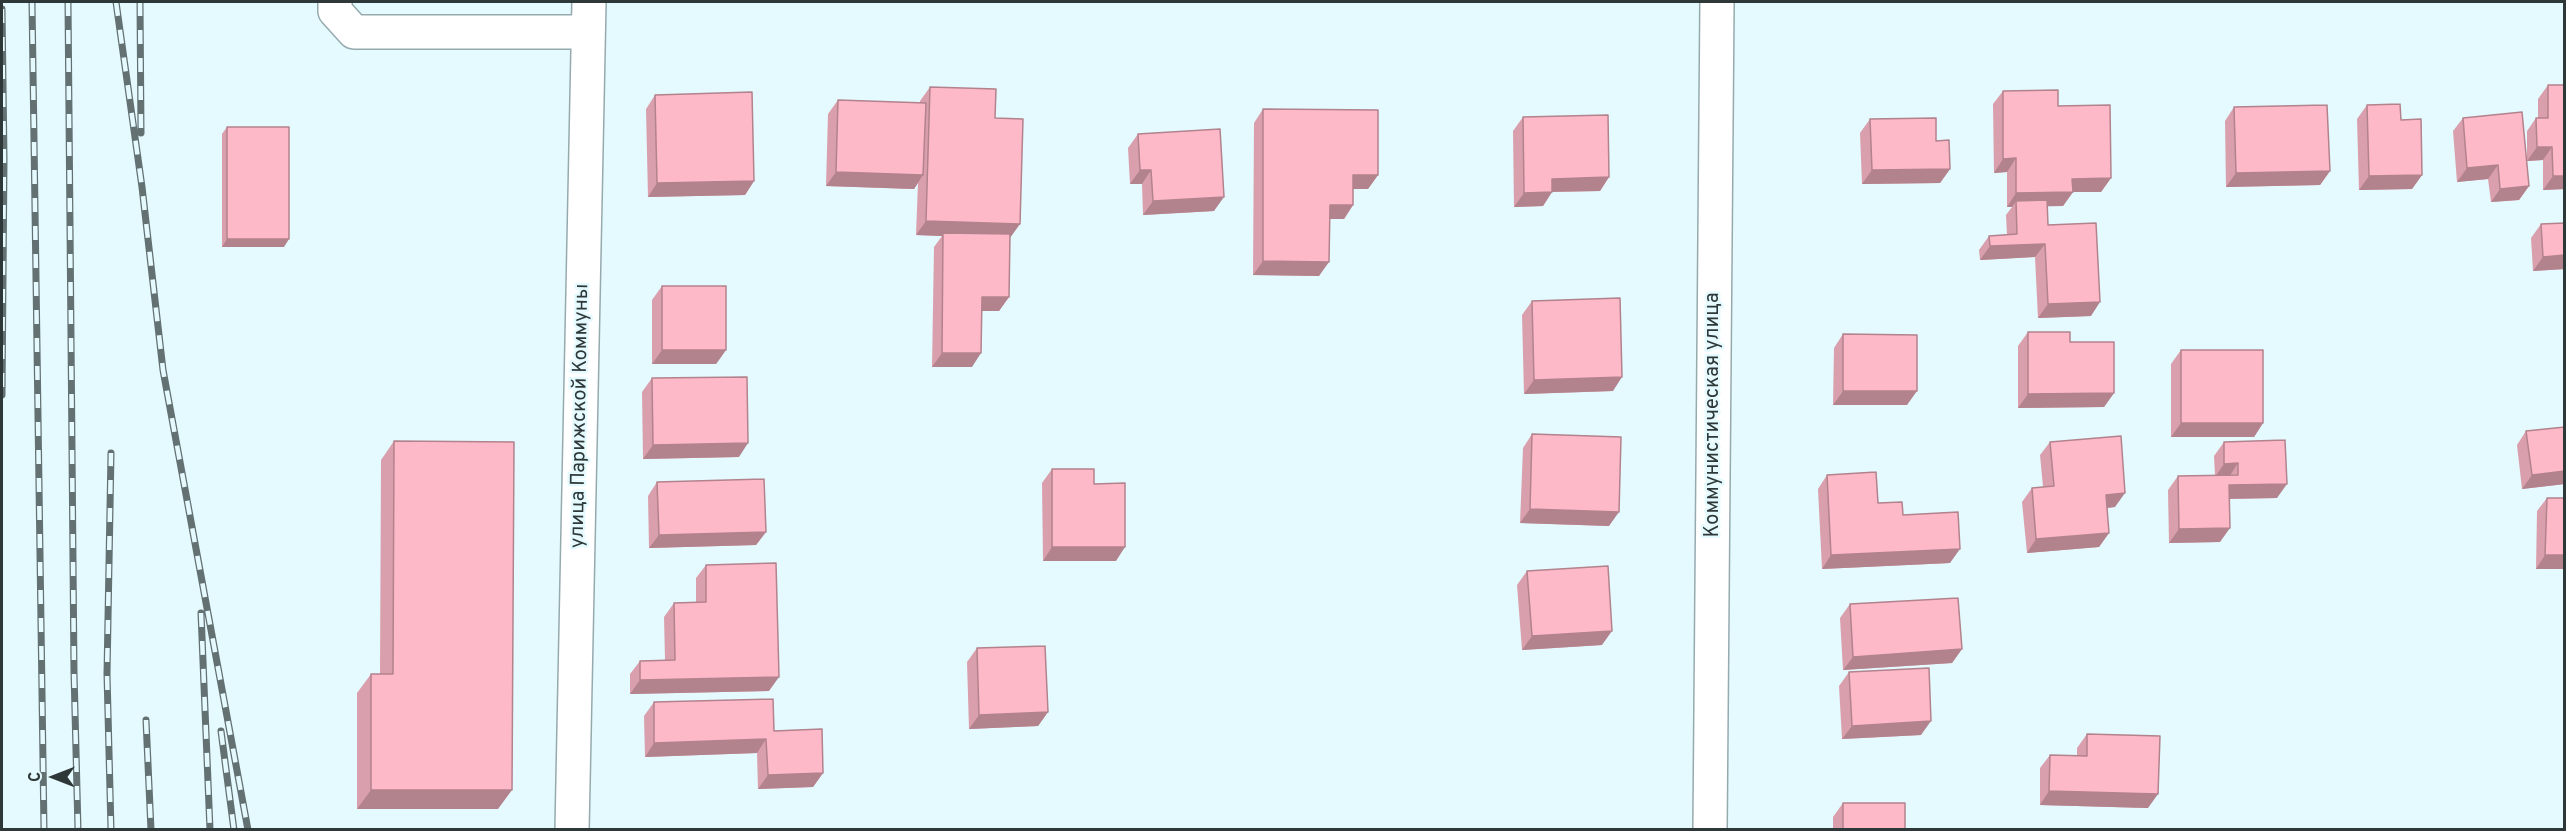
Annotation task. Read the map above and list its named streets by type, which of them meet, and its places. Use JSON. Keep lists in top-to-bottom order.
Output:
{
  "streets": {
    "street": ["Коммунистическая улица", "улица Парижской Коммуны"]
  },
  "north": "left"
}
